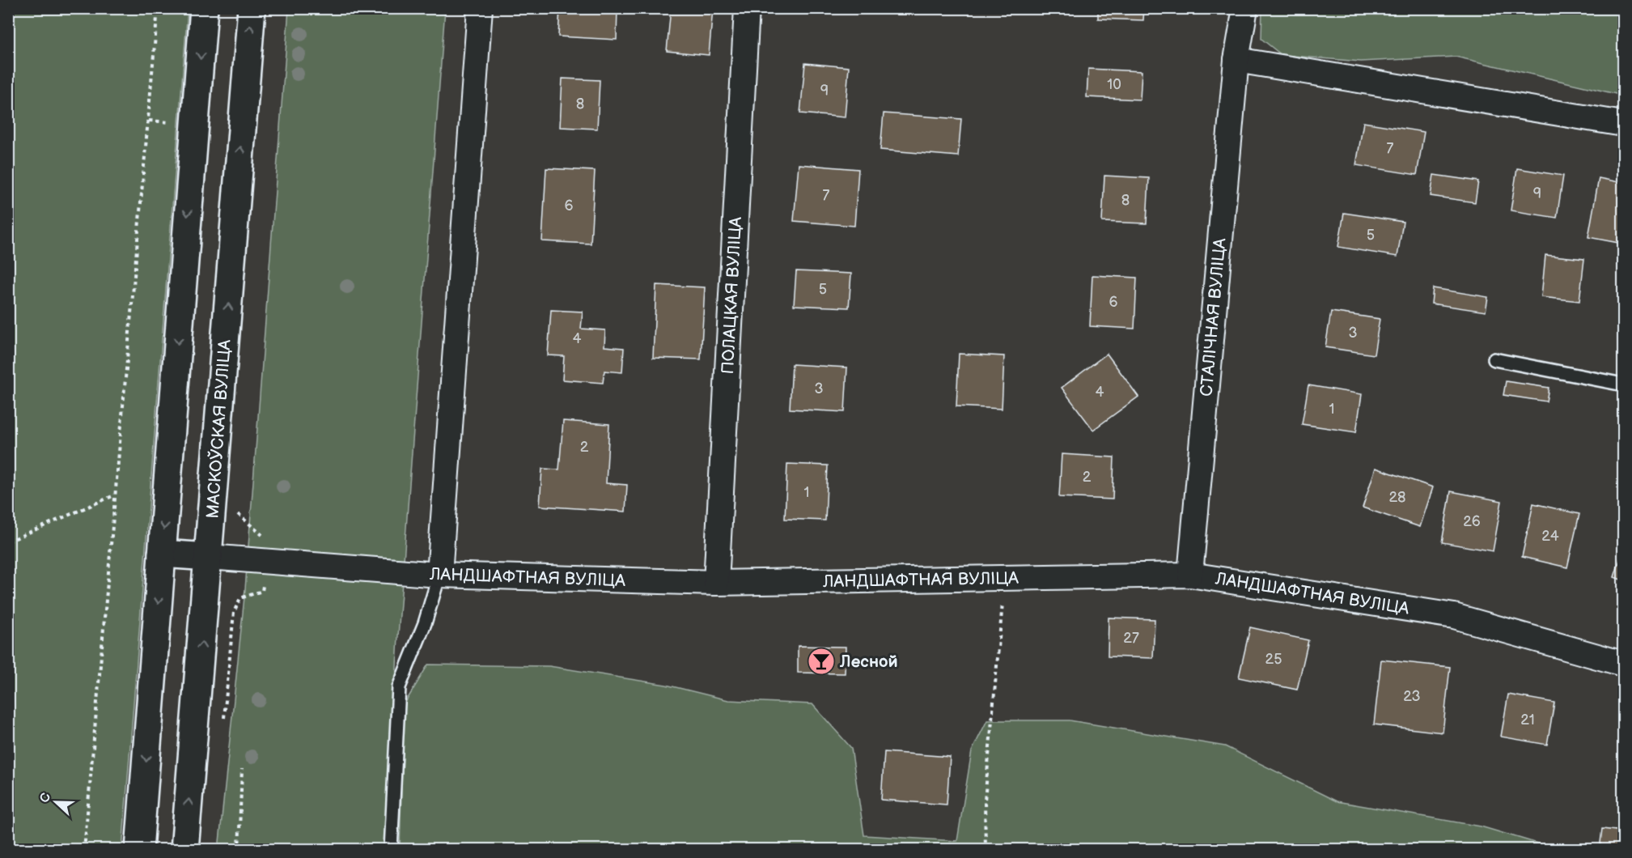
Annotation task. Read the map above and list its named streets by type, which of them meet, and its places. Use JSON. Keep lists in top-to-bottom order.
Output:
{
  "streets": {
    "highway": ["МАСКОЎСКАЯ ВУЛІЦА"],
    "street": ["ПОЛАЦКАЯ ВУЛІЦА", "СТАЛІЧНАЯ ВУЛІЦА", "ЛАНДШАФТНАЯ ВУЛІЦА"]
  },
  "crossings": [
    ["ПОЛАЦКАЯ ВУЛІЦА", "ЛАНДШАФТНАЯ ВУЛІЦА"],
    ["СТАЛІЧНАЯ ВУЛІЦА", "ЛАНДШАФТНАЯ ВУЛІЦА"],
    ["МАСКОЎСКАЯ ВУЛІЦА", "ЛАНДШАФТНАЯ ВУЛІЦА"]
  ],
  "places": {
    "bar": ["Лесной"]
  },
  "house_numbers": [
    "10",
    "9",
    "8",
    "7",
    "9",
    "7",
    "8",
    "6",
    "5",
    "5",
    "6",
    "3",
    "4",
    "3",
    "4",
    "1",
    "2",
    "2",
    "1",
    "28",
    "26",
    "24",
    "27",
    "25",
    "23",
    "21"
  ],
  "north": "left"
}
